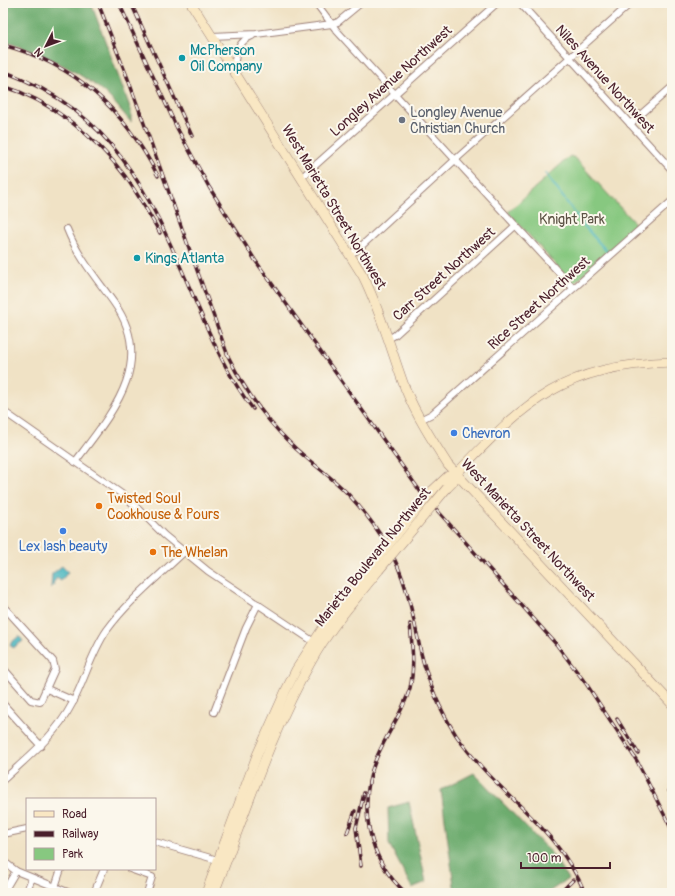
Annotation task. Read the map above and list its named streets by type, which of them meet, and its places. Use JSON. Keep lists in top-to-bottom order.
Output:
{
  "streets": {
    "street": [
      "Niles Avenue Northwest",
      "Longley Avenue Northwest",
      "West Marietta Street Northwest",
      "Carr Street Northwest",
      "Rice Street Northwest",
      "Marietta Boulevard Northwest"
    ]
  },
  "crossings": [
    ["Longley Avenue Northwest", "West Marietta Street Northwest"],
    ["West Marietta Street Northwest", "Carr Street Northwest"],
    ["West Marietta Street Northwest", "Rice Street Northwest"],
    ["West Marietta Street Northwest", "Marietta Boulevard Northwest"]
  ],
  "parks": ["Knight Park"],
  "places": [
    "McPherson Oil Company",
    "Longley Avenue Christian Church",
    "Kings Atlanta",
    "Chevron",
    "Twisted Soul Cookhouse & Pours",
    "Lex lash beauty",
    "The Whelan"
  ],
  "legend": ["Road", "Railway", "Park"],
  "scale_bar": "100 m",
  "north": "bottom left"
}
